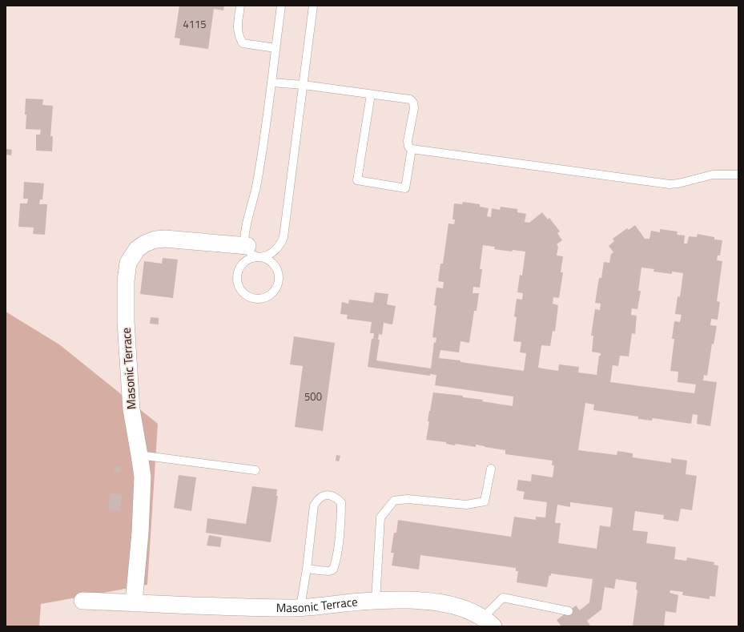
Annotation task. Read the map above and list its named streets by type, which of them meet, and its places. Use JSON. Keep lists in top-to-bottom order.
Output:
{
  "streets": {
    "street": ["Masonic Terrace"]
  },
  "house_numbers": ["4115", "500"]
}
